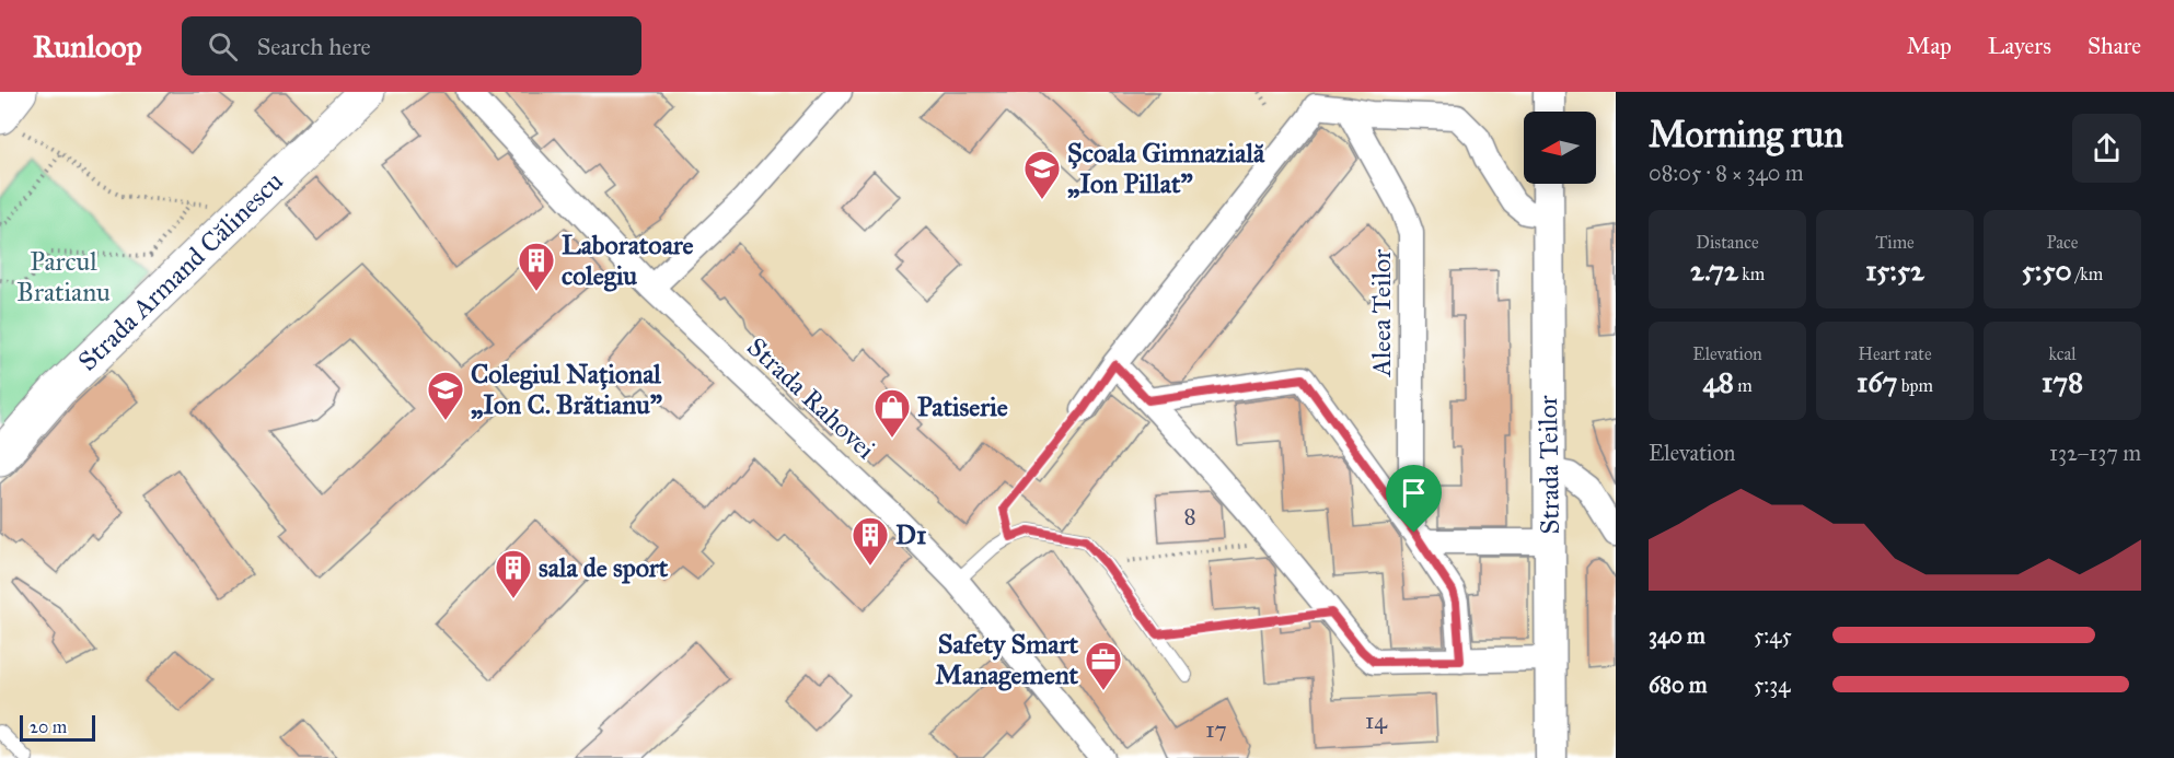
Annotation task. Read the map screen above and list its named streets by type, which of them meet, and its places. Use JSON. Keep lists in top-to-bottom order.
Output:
{
  "streets": {
    "main road": ["Strada Armand Călinescu"],
    "street": ["Aleea Teilor", "Strada Rahovei", "Strada Teilor"]
  },
  "parks": ["Parcul Bratianu"],
  "places": {
    "school or university": ["Școala Gimnazială „Ion Pillat”", "Colegiul Național „Ion C. Brătianu\""],
    "building": ["Laboratoare colegiu", "D1", "sala de sport"],
    "shop": ["Patiserie"],
    "office": ["Safety Smart Management"]
  },
  "house_numbers": ["8", "14", "17"],
  "scale_bar": "20 m",
  "north": "left",
  "page": {
    "header": "Runloop",
    "search": "Search here",
    "nav": ["Map", "Layers", "Share"],
    "heading": ["Morning run", "08:05 · 8 × 340 m"],
    "stats": [
      ["Distance", "2.72 km"],
      ["Time", "15:52"],
      ["Pace", "5:50 /km"],
      ["Elevation", "48 m"],
      ["Heart rate", "167 bpm"],
      ["kcal", "178"]
    ],
    "chart": ["Elevation", "132–137 m"],
    "list": [
      {
        "name": "340 m",
        "note": "5:45"
      },
      {
        "name": "680 m",
        "note": "5:34"
      }
    ],
    "scale": "20 m"
  }
}
